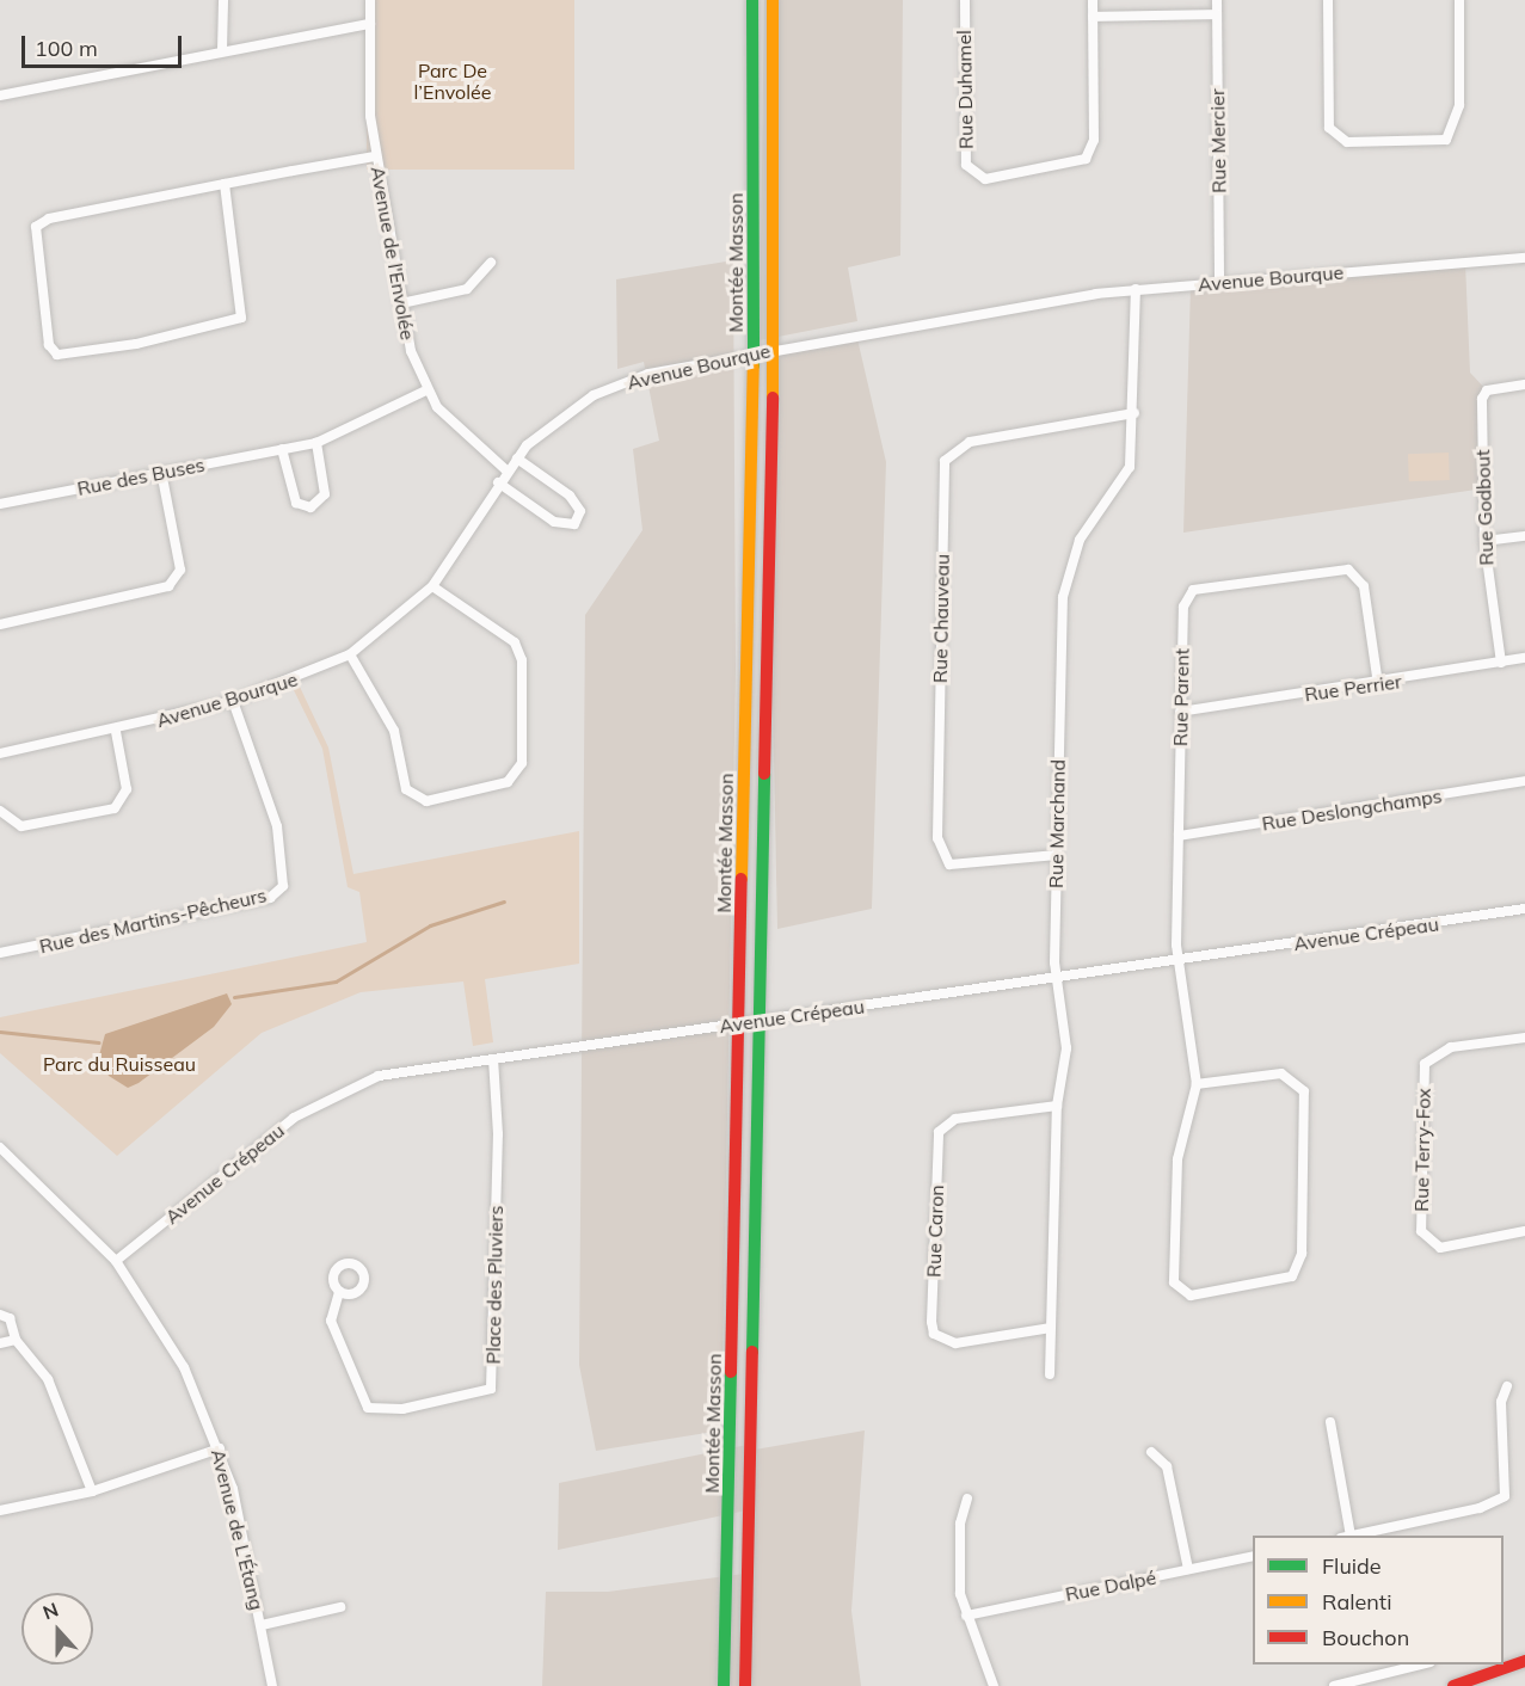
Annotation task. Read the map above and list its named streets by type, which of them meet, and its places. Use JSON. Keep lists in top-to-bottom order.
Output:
{
  "streets": {
    "main road": ["Montée Masson"],
    "street": [
      "Rue Duhamel",
      "Rue Mercier",
      "Avenue de l'Envolée",
      "Avenue Bourque",
      "Rue des Buses",
      "Rue Godbout",
      "Rue Chauveau",
      "Rue Perrier",
      "Rue Parent",
      "Rue Deslongchamps",
      "Rue Marchand",
      "Rue des Martins-Pêcheurs",
      "Avenue Crépeau",
      "Rue Terry-Fox",
      "Rue Caron",
      "Place des Pluviers",
      "Avenue de L'Étang",
      "Rue Dalpé"
    ]
  },
  "crossings": [
    ["Rue Mercier", "Avenue Bourque"],
    ["Avenue de l'Envolée", "Avenue Bourque"],
    ["Avenue de l'Envolée", "Rue des Buses"],
    ["Montée Masson", "Avenue Bourque"],
    ["Montée Masson", "Avenue Crépeau"],
    ["Avenue Bourque", "Rue Marchand"],
    ["Avenue Bourque", "Rue des Martins-Pêcheurs"],
    ["Rue Godbout", "Rue Perrier"],
    ["Rue Chauveau", "Rue Marchand"],
    ["Rue Perrier", "Rue Parent"],
    ["Rue Parent", "Rue Deslongchamps"],
    ["Rue Parent", "Avenue Crépeau"],
    ["Rue Marchand", "Avenue Crépeau"],
    ["Rue Marchand", "Rue Caron"],
    ["Avenue Crépeau", "Place des Pluviers"],
    ["Avenue Crépeau", "Avenue de L'Étang"]
  ],
  "parks": ["Parc De l’Envolée", "Parc du Ruisseau"],
  "legend": ["Fluide", "Ralenti", "Bouchon"],
  "scale_bar": "100 m",
  "north": "top"
}
